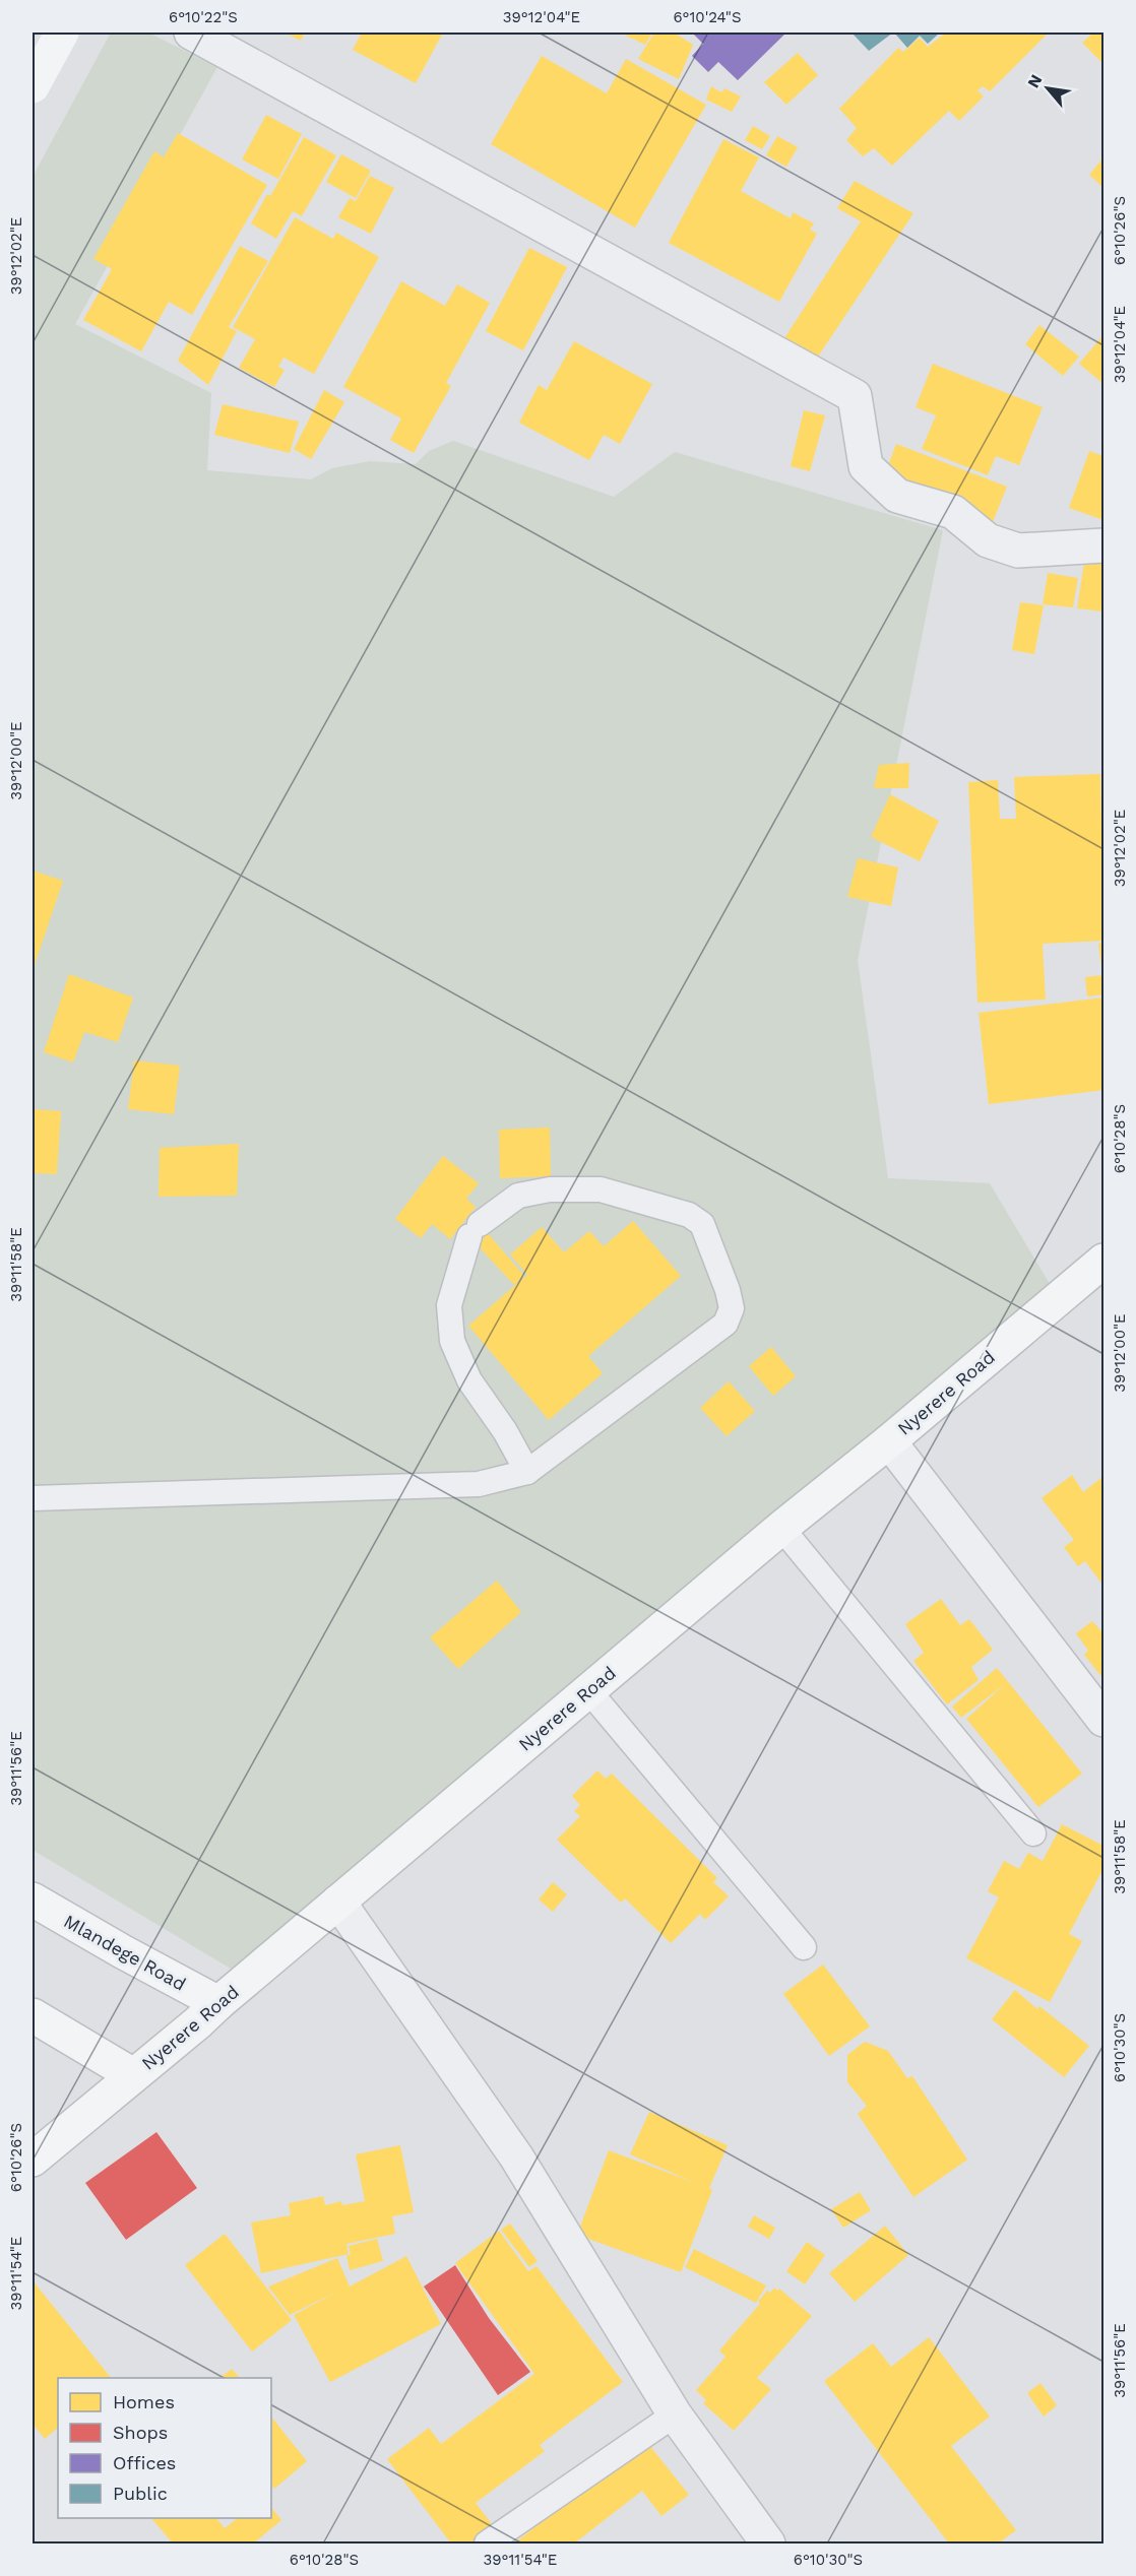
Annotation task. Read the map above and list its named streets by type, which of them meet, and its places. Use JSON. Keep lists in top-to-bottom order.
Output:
{
  "streets": {
    "main road": ["Nyerere Road", "Mlandege Road"]
  },
  "crossings": [
    ["Nyerere Road", "Mlandege Road"]
  ],
  "legend": [
    "Homes",
    "Shops",
    "Offices",
    "Public"
  ],
  "north": "top left",
  "coordinates": [
    "6°10'22\"S",
    "39°12'04\"E",
    "6°10'24\"S",
    "6°10'26\"S",
    "39°12'02\"E",
    "39°12'00\"E",
    "6°10'28\"S",
    "39°11'58\"E",
    "39°11'56\"E",
    "6°10'30\"S",
    "39°11'54\"E"
  ]
}
